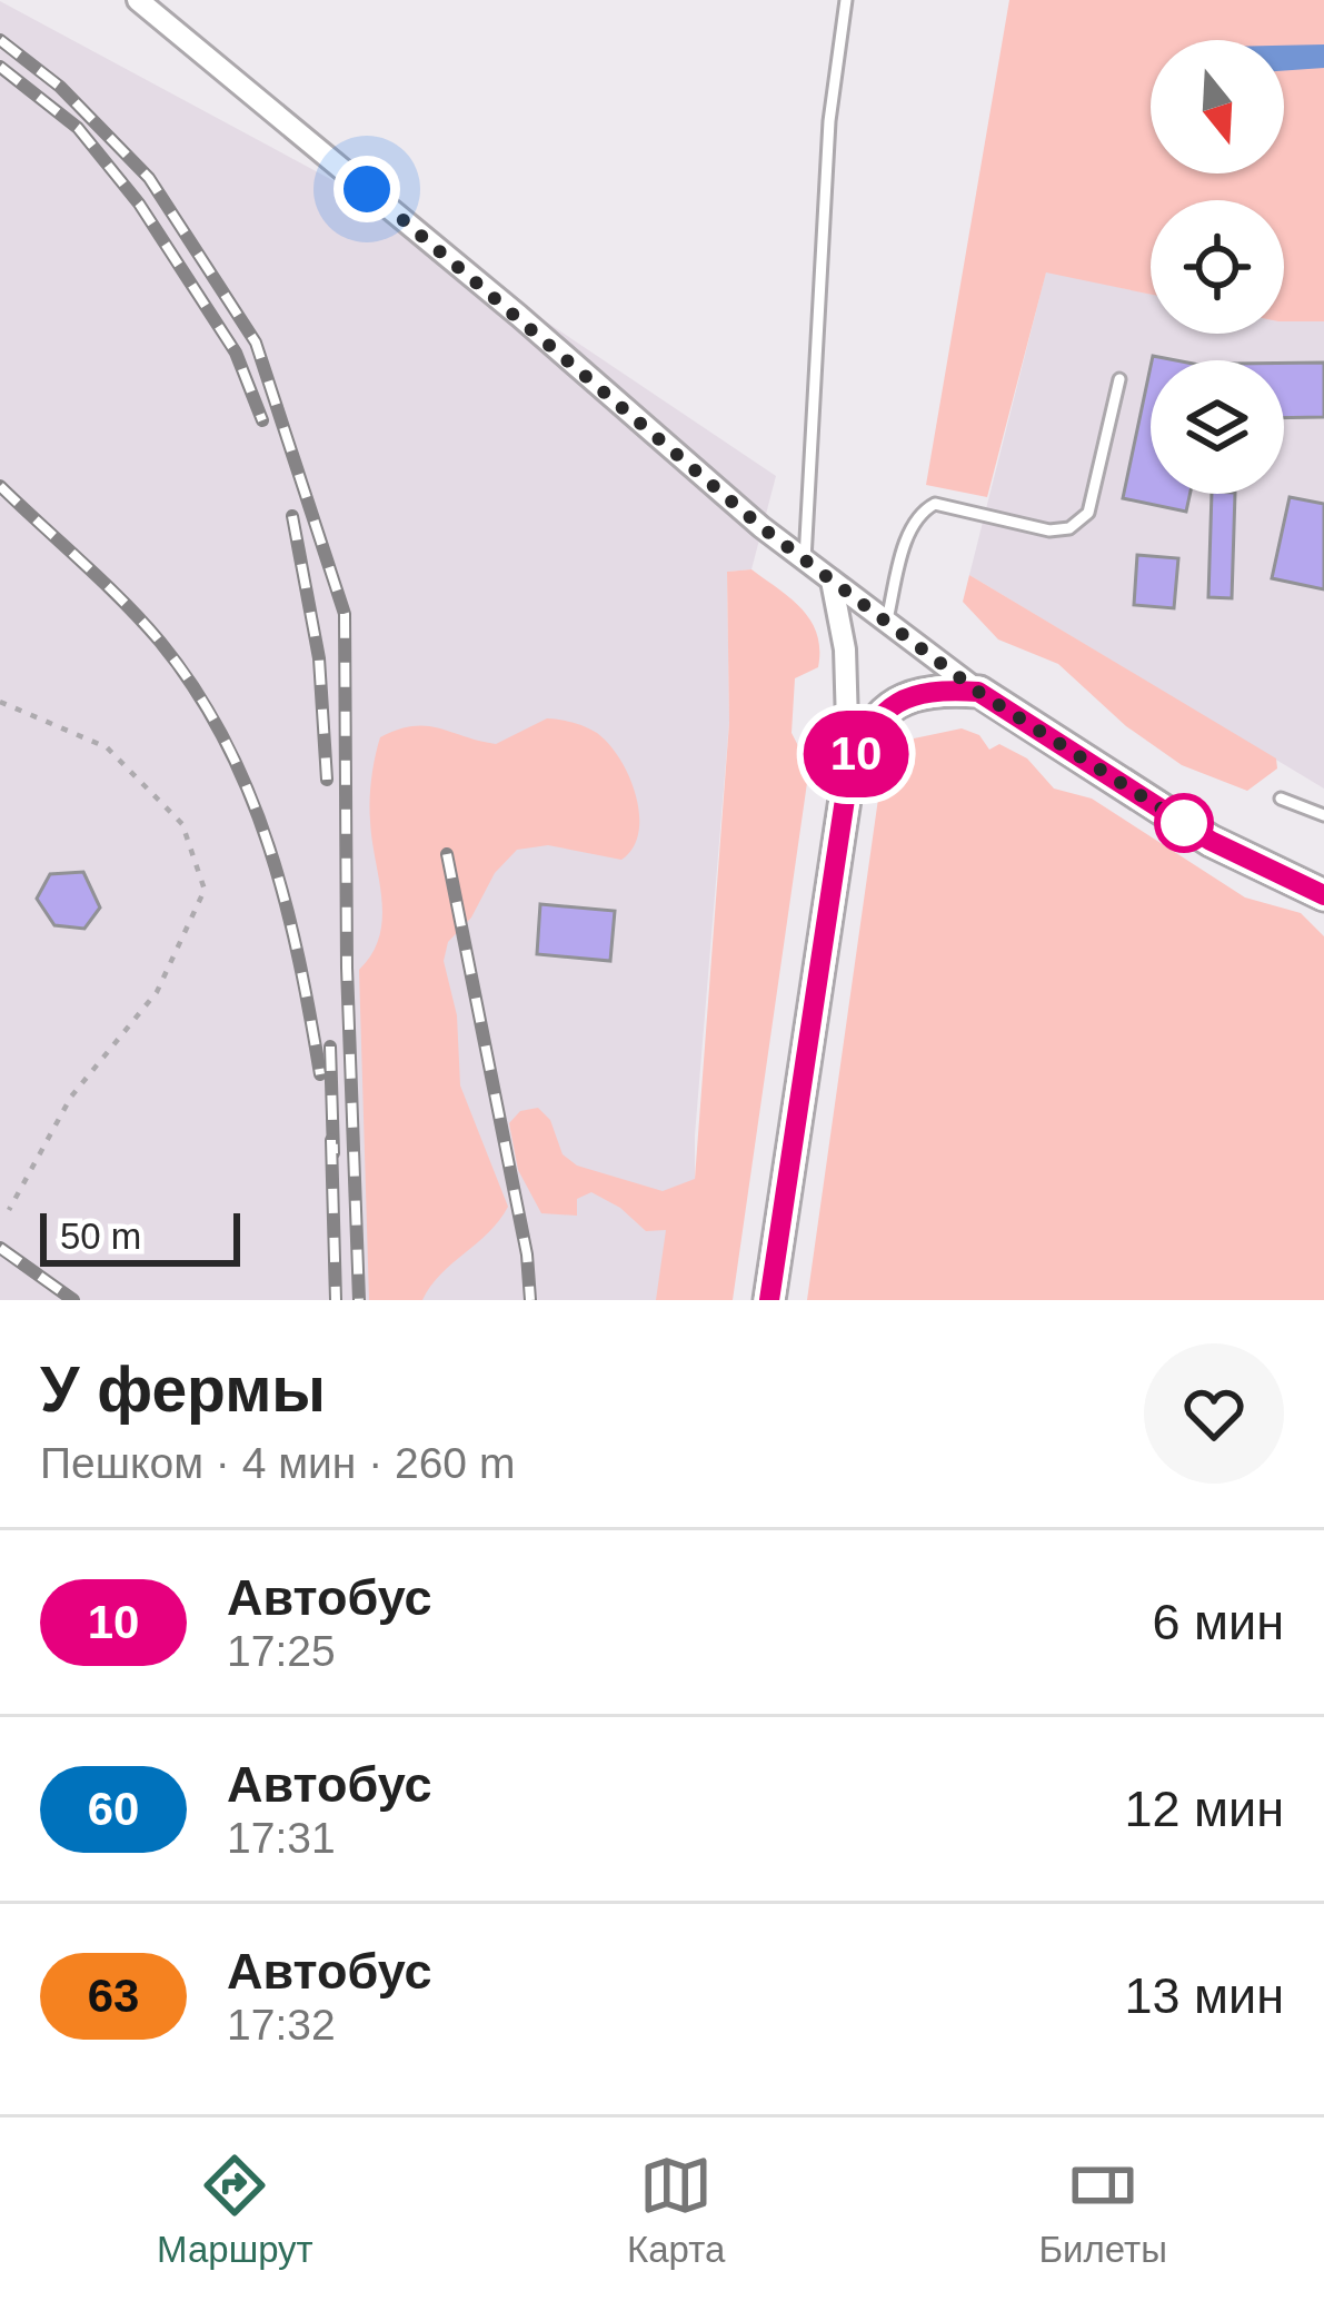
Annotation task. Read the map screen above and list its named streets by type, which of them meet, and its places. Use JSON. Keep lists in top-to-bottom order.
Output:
{
  "lines": ["bus line 10"],
  "scale_bar": "50 m",
  "north": "bottom",
  "page": {
    "on_map": "10",
    "scale": "50 m",
    "heading": ["У фермы", "Пешком · 4 мин · 260 m"],
    "list": [
      {
        "mark": "10",
        "name": "Автобус",
        "note": "17:25",
        "value": "6 мин"
      },
      {
        "mark": "60",
        "name": "Автобус",
        "note": "17:31",
        "value": "12 мин"
      },
      {
        "mark": "63",
        "name": "Автобус",
        "note": "17:32",
        "value": "13 мин"
      }
    ],
    "tabs": ["Маршрут", "Карта", "Билеты"]
  }
}
